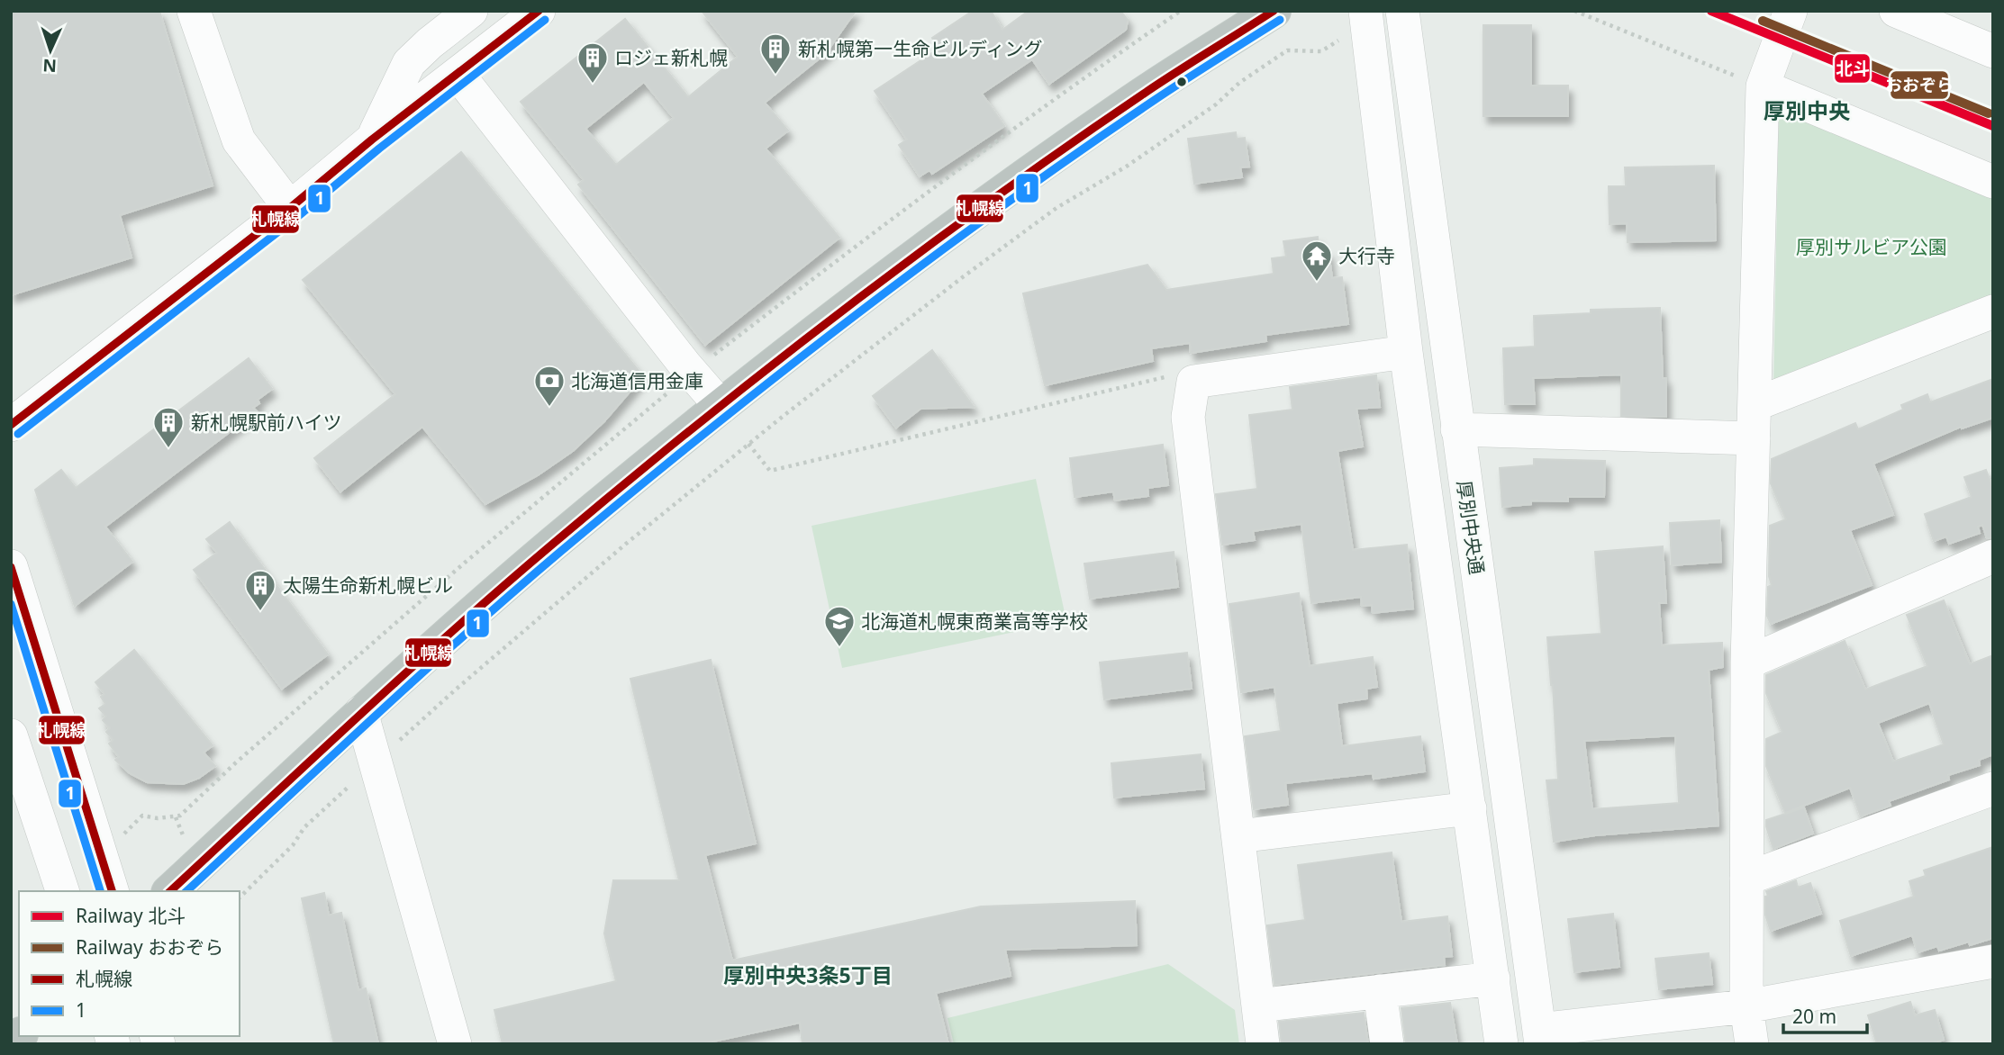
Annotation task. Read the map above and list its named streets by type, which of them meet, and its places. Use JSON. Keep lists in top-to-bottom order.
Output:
{
  "streets": {
    "street": ["厚別中央通"]
  },
  "districts": ["厚別中央", "厚別中央3条5丁目"],
  "parks": ["厚別サルビア公園"],
  "places": {
    "building": [
      "新札幌第一生命ビルディング",
      "ロジェ新札幌",
      "新札幌駅前ハイツ",
      "太陽生命新札幌ビル"
    ],
    "temple": ["大行寺"],
    "bank": ["北海道信用金庫"],
    "school or university": ["北海道札幌東商業高等学校"]
  },
  "lines": [
    "rail line 北斗",
    "transit line 札幌線",
    "transit line 1",
    "rail line おおぞら"
  ],
  "legend": [
    "Railway 北斗",
    "Railway おおぞら",
    "札幌線",
    "1"
  ],
  "scale_bar": "20 m",
  "north": "bottom"
}
